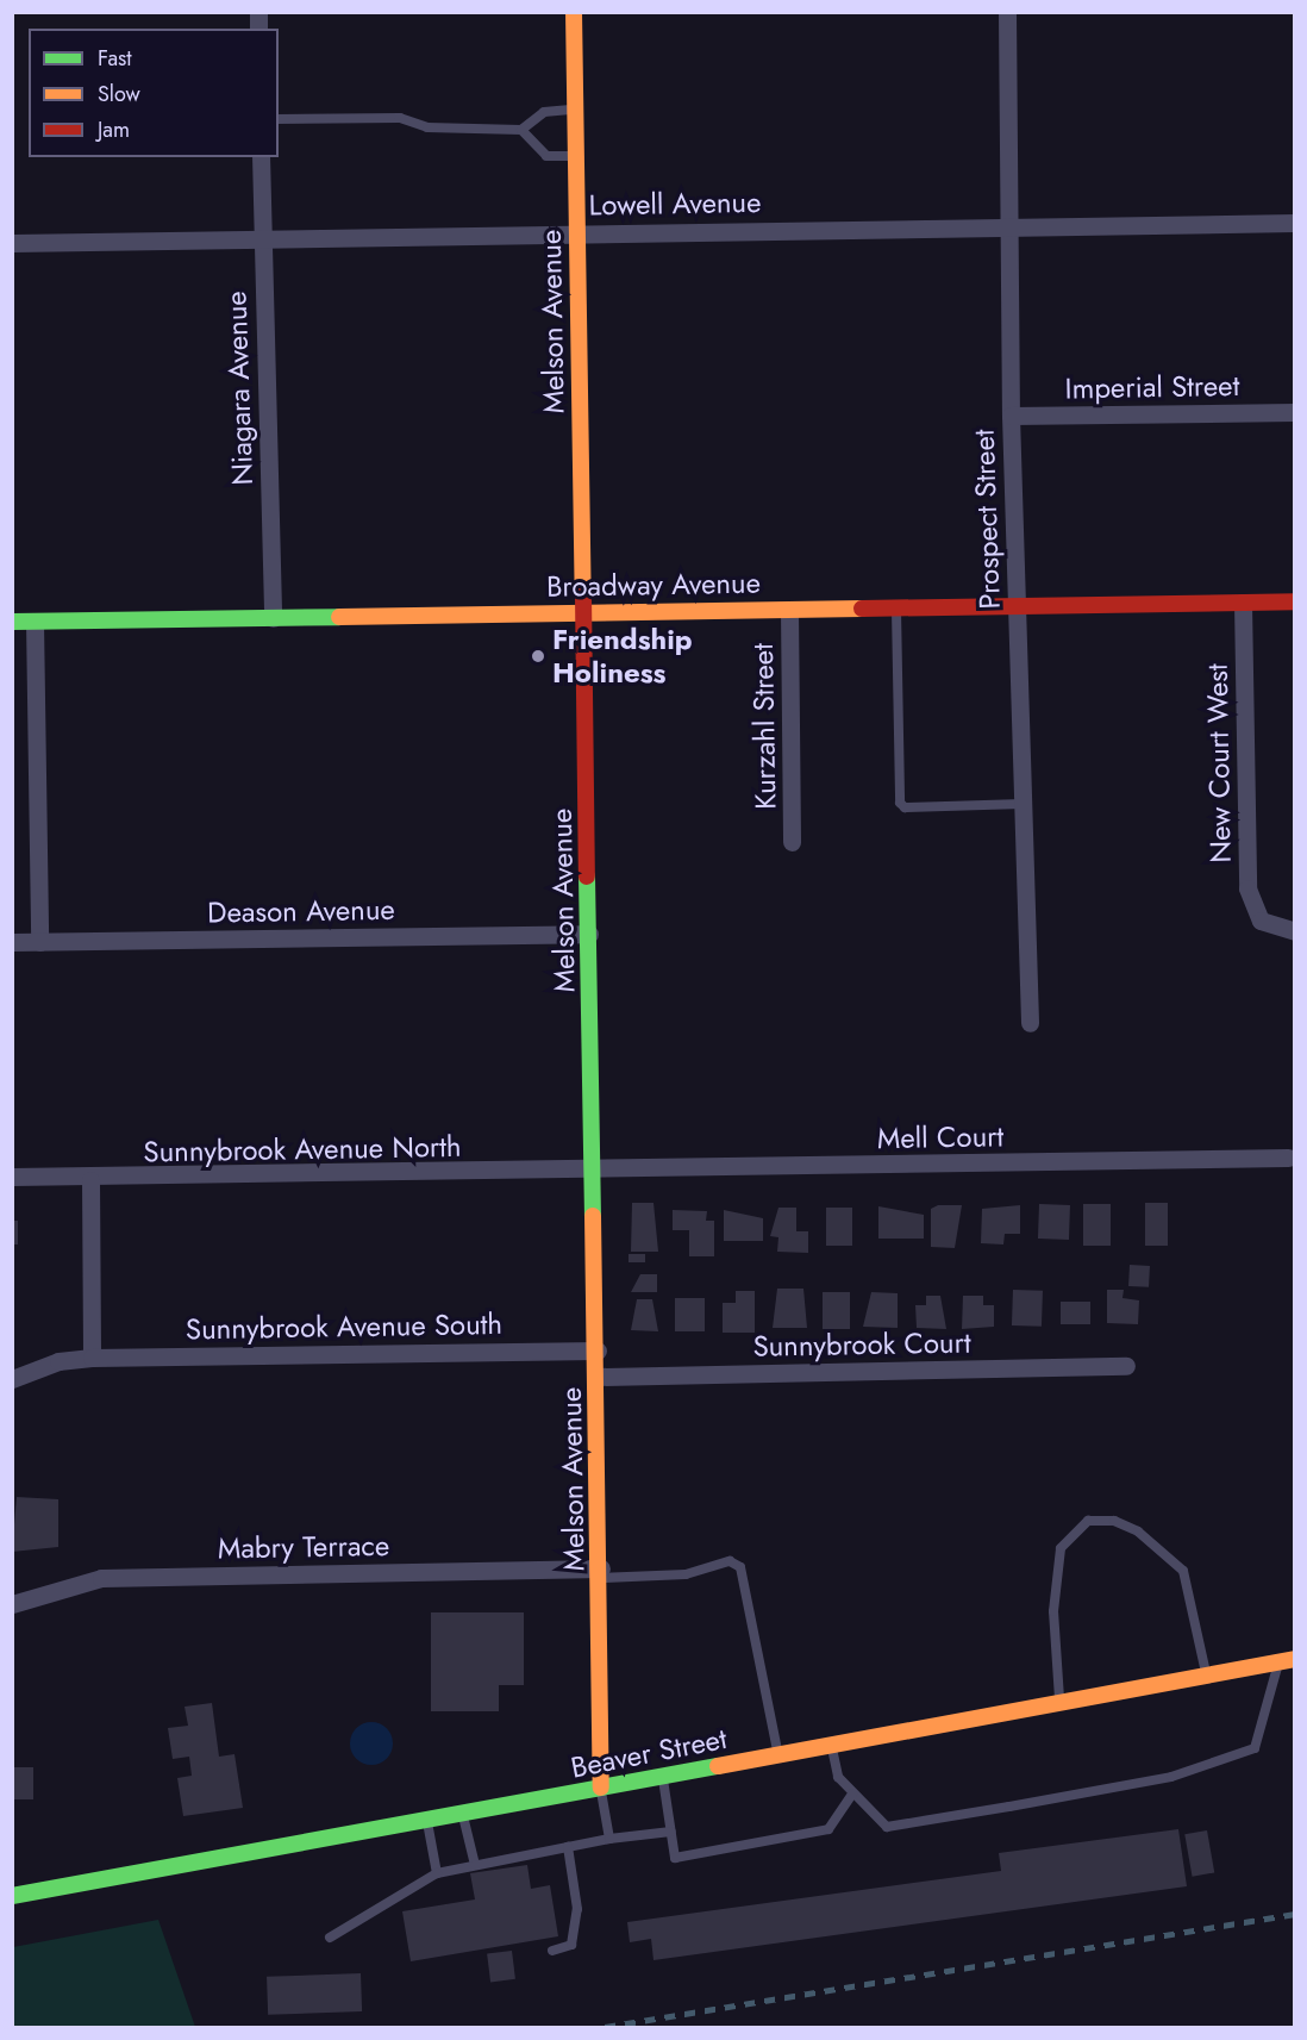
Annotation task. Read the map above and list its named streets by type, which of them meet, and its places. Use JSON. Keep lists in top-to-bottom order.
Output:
{
  "streets": {
    "street": [
      "Lowell Avenue",
      "Melson Avenue",
      "Imperial Street",
      "Niagara Avenue",
      "Prospect Street",
      "Broadway Avenue",
      "Kurzahl Street",
      "New Court West",
      "Deason Avenue",
      "Mell Court",
      "Sunnybrook Avenue North",
      "Sunnybrook Avenue South",
      "Sunnybrook Court",
      "Mabry Terrace",
      "Beaver Street"
    ]
  },
  "crossings": [
    ["Lowell Avenue", "Melson Avenue"],
    ["Lowell Avenue", "Niagara Avenue"],
    ["Lowell Avenue", "Prospect Street"],
    ["Melson Avenue", "Broadway Avenue"],
    ["Melson Avenue", "Deason Avenue"],
    ["Melson Avenue", "Mell Court"],
    ["Melson Avenue", "Sunnybrook Avenue North"],
    ["Melson Avenue", "Sunnybrook Avenue South"],
    ["Melson Avenue", "Sunnybrook Court"],
    ["Melson Avenue", "Mabry Terrace"],
    ["Melson Avenue", "Beaver Street"],
    ["Imperial Street", "Prospect Street"],
    ["Niagara Avenue", "Broadway Avenue"],
    ["Prospect Street", "Broadway Avenue"],
    ["Broadway Avenue", "Kurzahl Street"],
    ["Broadway Avenue", "New Court West"],
    ["Mell Court", "Sunnybrook Avenue North"]
  ],
  "places": ["Friendship Holiness"],
  "legend": ["Fast", "Slow", "Jam"]
}
